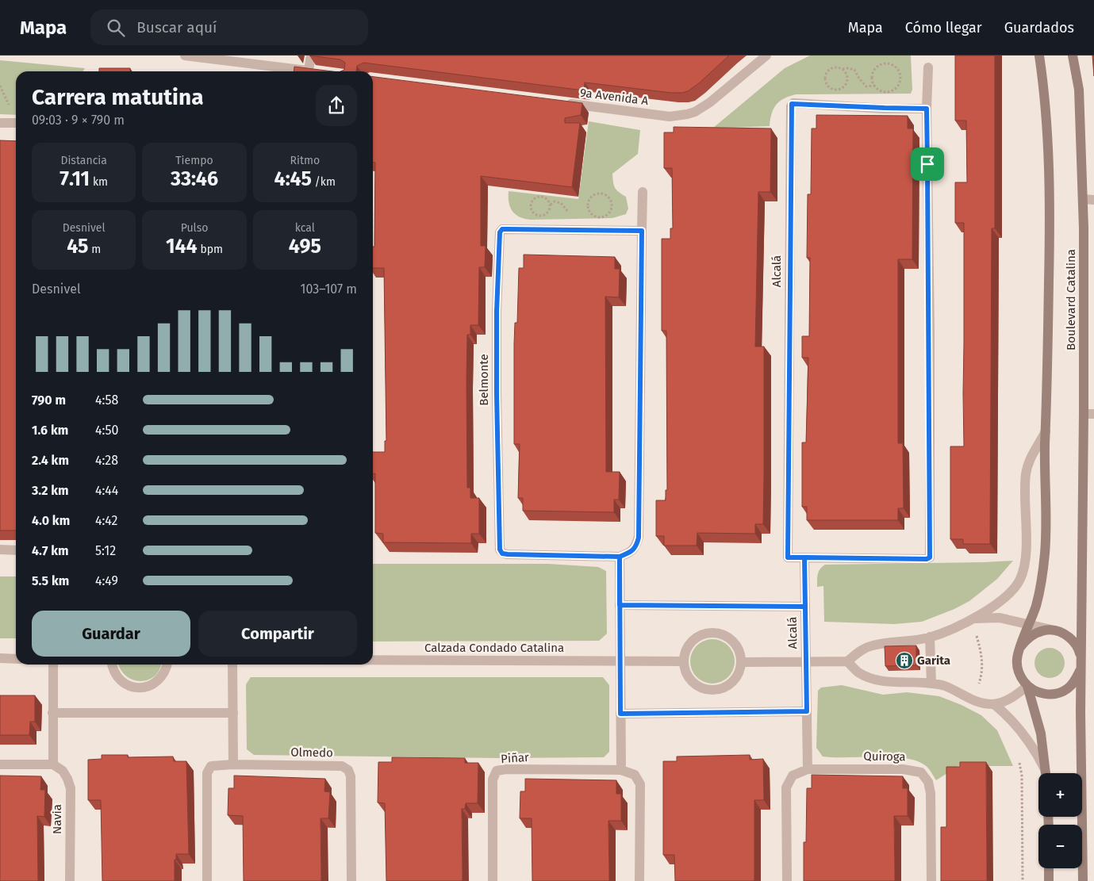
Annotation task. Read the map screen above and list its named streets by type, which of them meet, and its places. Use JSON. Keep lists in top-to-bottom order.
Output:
{
  "streets": {
    "main road": ["Boulevard Catalina"],
    "street": [
      "9a Avenida A",
      "Alcalá",
      "Belmonte",
      "Calzada Condado Catalina",
      "Olmedo",
      "Quiroga",
      "Piñar",
      "Navia"
    ]
  },
  "places": {
    "building": ["Garita"]
  },
  "page": {
    "header": "Mapa",
    "search": "Buscar aquí",
    "nav": ["Mapa", "Cómo llegar", "Guardados"],
    "heading": ["Carrera matutina", "09:03 · 9 × 790 m"],
    "stats": [
      ["Distancia", "7.11 km"],
      ["Tiempo", "33:46"],
      ["Ritmo", "4:45 /km"],
      ["Desnivel", "45 m"],
      ["Pulso", "144 bpm"],
      ["kcal", "495"]
    ],
    "chart": ["Desnivel", "103–107 m"],
    "list": [
      {
        "name": "790 m",
        "note": "4:58"
      },
      {
        "name": "1.6 km",
        "note": "4:50"
      },
      {
        "name": "2.4 km",
        "note": "4:28"
      },
      {
        "name": "3.2 km",
        "note": "4:44"
      },
      {
        "name": "4.0 km",
        "note": "4:42"
      },
      {
        "name": "4.7 km",
        "note": "5:12"
      },
      {
        "name": "5.5 km",
        "note": "4:49"
      }
    ],
    "buttons": ["Guardar", "Compartir"],
    "map_buttons": ["+", "−"]
  }
}
